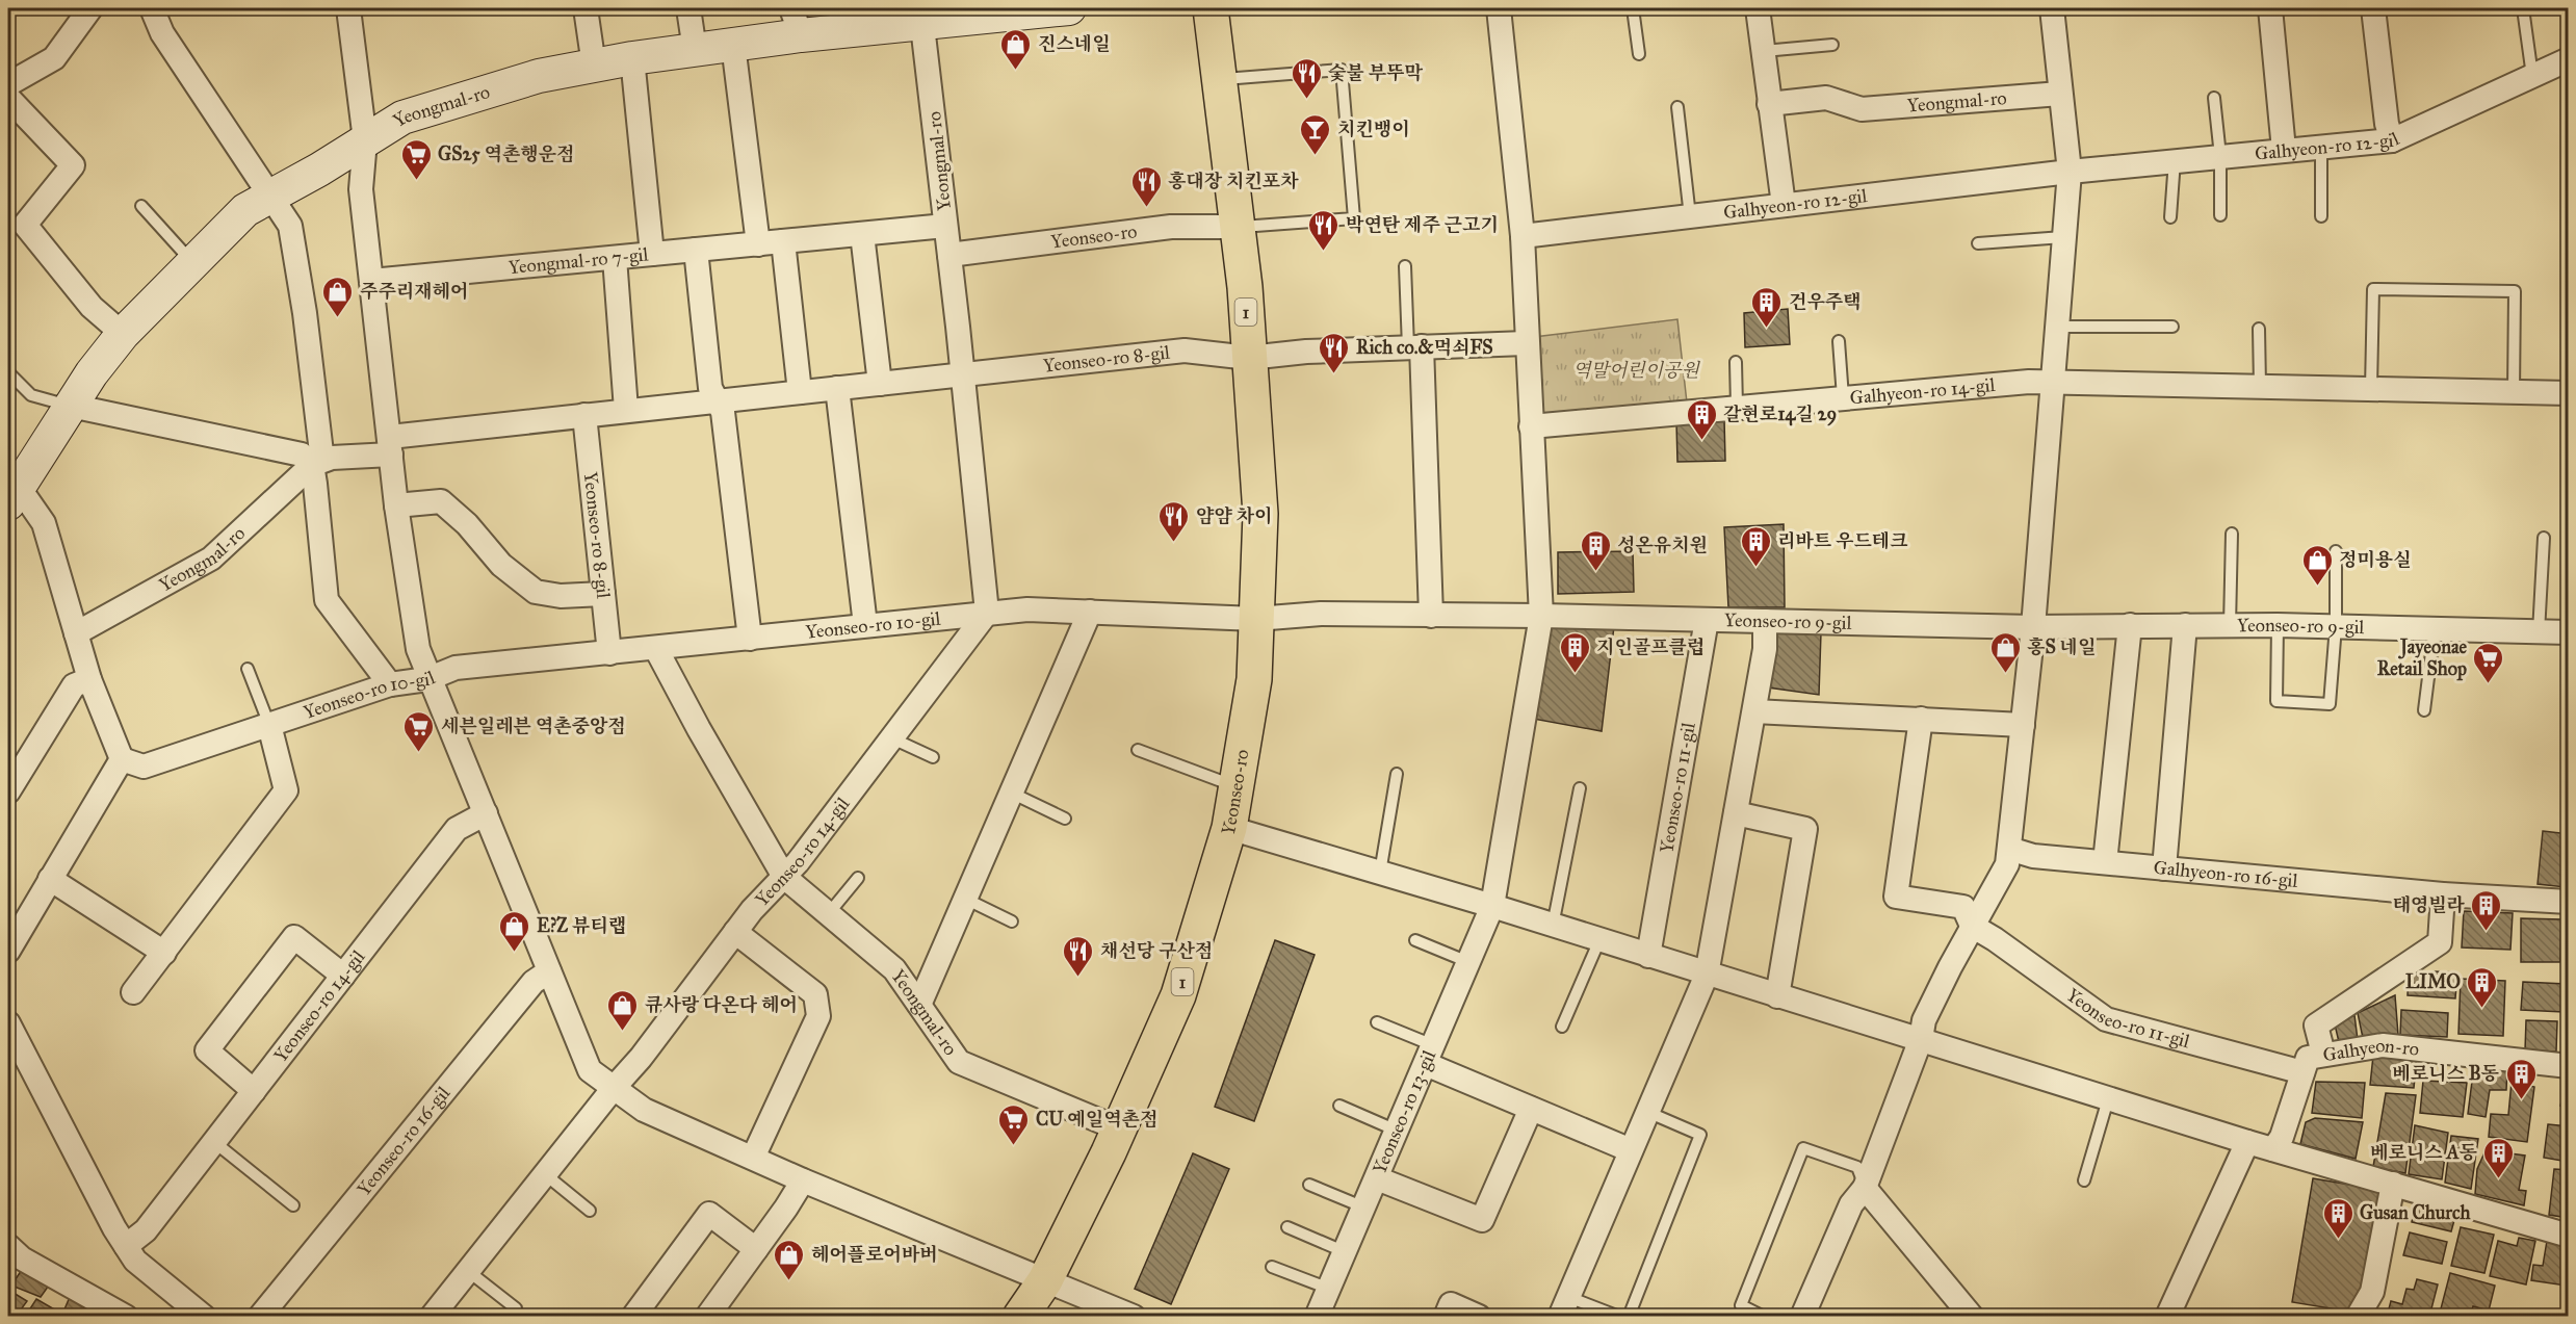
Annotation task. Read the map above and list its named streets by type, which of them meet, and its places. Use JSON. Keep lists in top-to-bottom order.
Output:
{
  "streets": {
    "main road": ["Yeonseo-ro", "1"],
    "street": [
      "Yeongmal-ro",
      "Galhyeon-ro 12-gil",
      "Yeongmal-ro 7-gil",
      "Yeonseo-ro 8-gil",
      "Galhyeon-ro 14-gil",
      "Yeonseo-ro 9-gil",
      "Yeonseo-ro 10-gil",
      "Yeonseo-ro 11-gil",
      "Yeonseo-ro 14-gil",
      "Galhyeon-ro 16-gil",
      "Galhyeon-ro",
      "Yeonseo-ro 13-gil",
      "Yeonseo-ro 16-gil"
    ]
  },
  "crossings": [
    ["Yeongmal-ro", "Yeonseo-ro"],
    ["Yeongmal-ro", "Yeongmal-ro 7-gil"],
    ["Yeongmal-ro", "Yeonseo-ro 8-gil"],
    ["Yeongmal-ro", "Yeonseo-ro 10-gil"],
    ["Yeongmal-ro", "Yeonseo-ro 14-gil"],
    ["Yeonseo-ro", "Yeonseo-ro 8-gil"],
    ["Yeonseo-ro", "Yeonseo-ro 9-gil"],
    ["Yeonseo-ro", "Yeonseo-ro 10-gil"],
    ["Yeonseo-ro 8-gil", "Yeonseo-ro 10-gil"],
    ["Yeonseo-ro 9-gil", "Yeonseo-ro 10-gil"],
    ["Yeonseo-ro 9-gil", "Yeonseo-ro 11-gil"],
    ["Yeonseo-ro 10-gil", "Yeonseo-ro 14-gil"],
    ["Yeonseo-ro 11-gil", "Galhyeon-ro"]
  ],
  "parks": ["역말어린이공원"],
  "places": {
    "shop": [
      "진스네일",
      "주주리재헤어",
      "정미용실",
      "홍S 네일",
      "E?Z 뷰티랩",
      "큐사랑 다온다 헤어",
      "헤어플로어바버"
    ],
    "restaurant": [
      "숯불 부뚜막",
      "홍대장 치킨포차",
      "박연탄 제주 근고기",
      "Rich co.&먹쇠FS",
      "얌얌 차이",
      "채선당 구산점"
    ],
    "bar": ["치킨뱅이"],
    "supermarket": [
      "GS25 역촌행운점",
      "Jayeonae Retail Shop",
      "세븐일레븐 역촌중앙점",
      "CU 예일역촌점"
    ],
    "building": [
      "건우주택",
      "갈현로14길 29",
      "리바트 우드테크",
      "성온유치원",
      "지인골프클럽",
      "태영빌라",
      "LIMO",
      "베로니스 B동",
      "베로니스 A동",
      "Gusan Church"
    ]
  }
}
